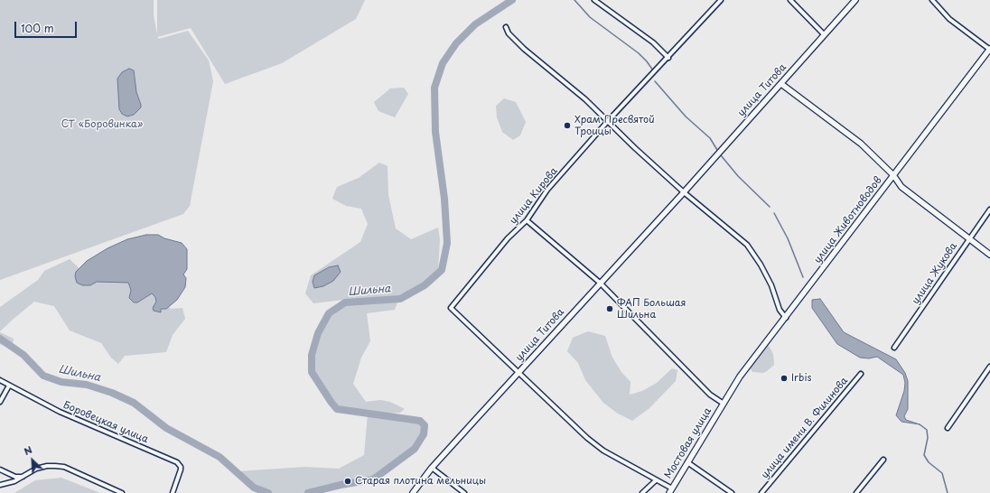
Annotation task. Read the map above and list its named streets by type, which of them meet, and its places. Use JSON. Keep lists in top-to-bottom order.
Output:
{
  "streets": {
    "street": [
      "улица Титова",
      "улица Кирова",
      "улица Животноводов",
      "улица Жукова",
      "Боровецкая улица",
      "улица имени В. Филинова",
      "Мостовая улица"
    ]
  },
  "crossings": [
    ["улица Титова", "улица Кирова"],
    ["улица Животноводов", "Мостовая улица"]
  ],
  "water": ["Шильна"],
  "parks": ["СТ «Боровинка»"],
  "places": [
    "Храм Пресвятой Троицы",
    "ФАП Большая Шильна",
    "Irbis",
    "Старая плотина мельницы"
  ],
  "scale_bar": "100 m",
  "north": "top left"
}
